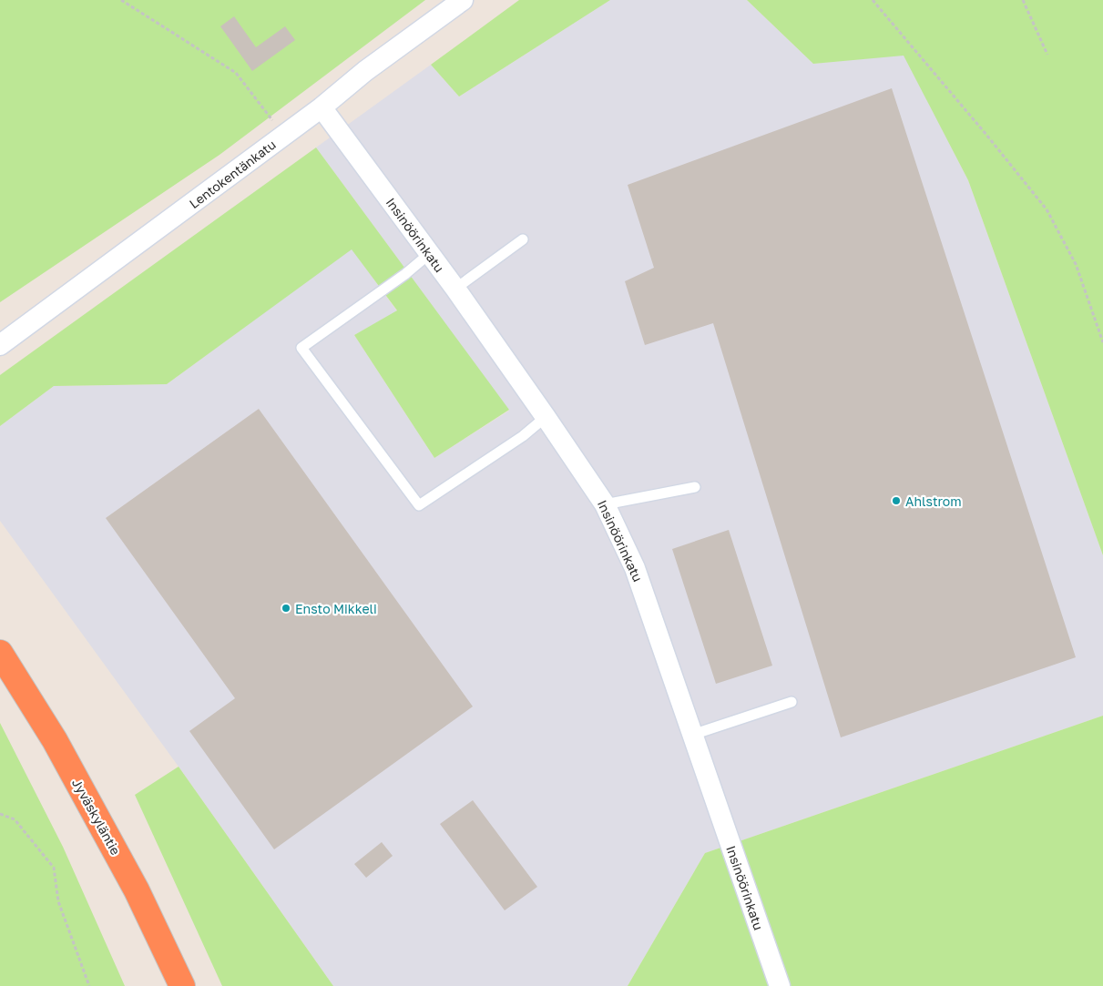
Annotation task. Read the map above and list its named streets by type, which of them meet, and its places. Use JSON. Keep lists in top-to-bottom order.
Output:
{
  "streets": {
    "highway": ["Jyväskyläntie"],
    "street": ["Lentokentänkatu", "Insinöörinkatu"]
  },
  "crossings": [
    ["Lentokentänkatu", "Insinöörinkatu"]
  ],
  "places": ["Ahlstrom", "Ensto Mikkeli"]
}
